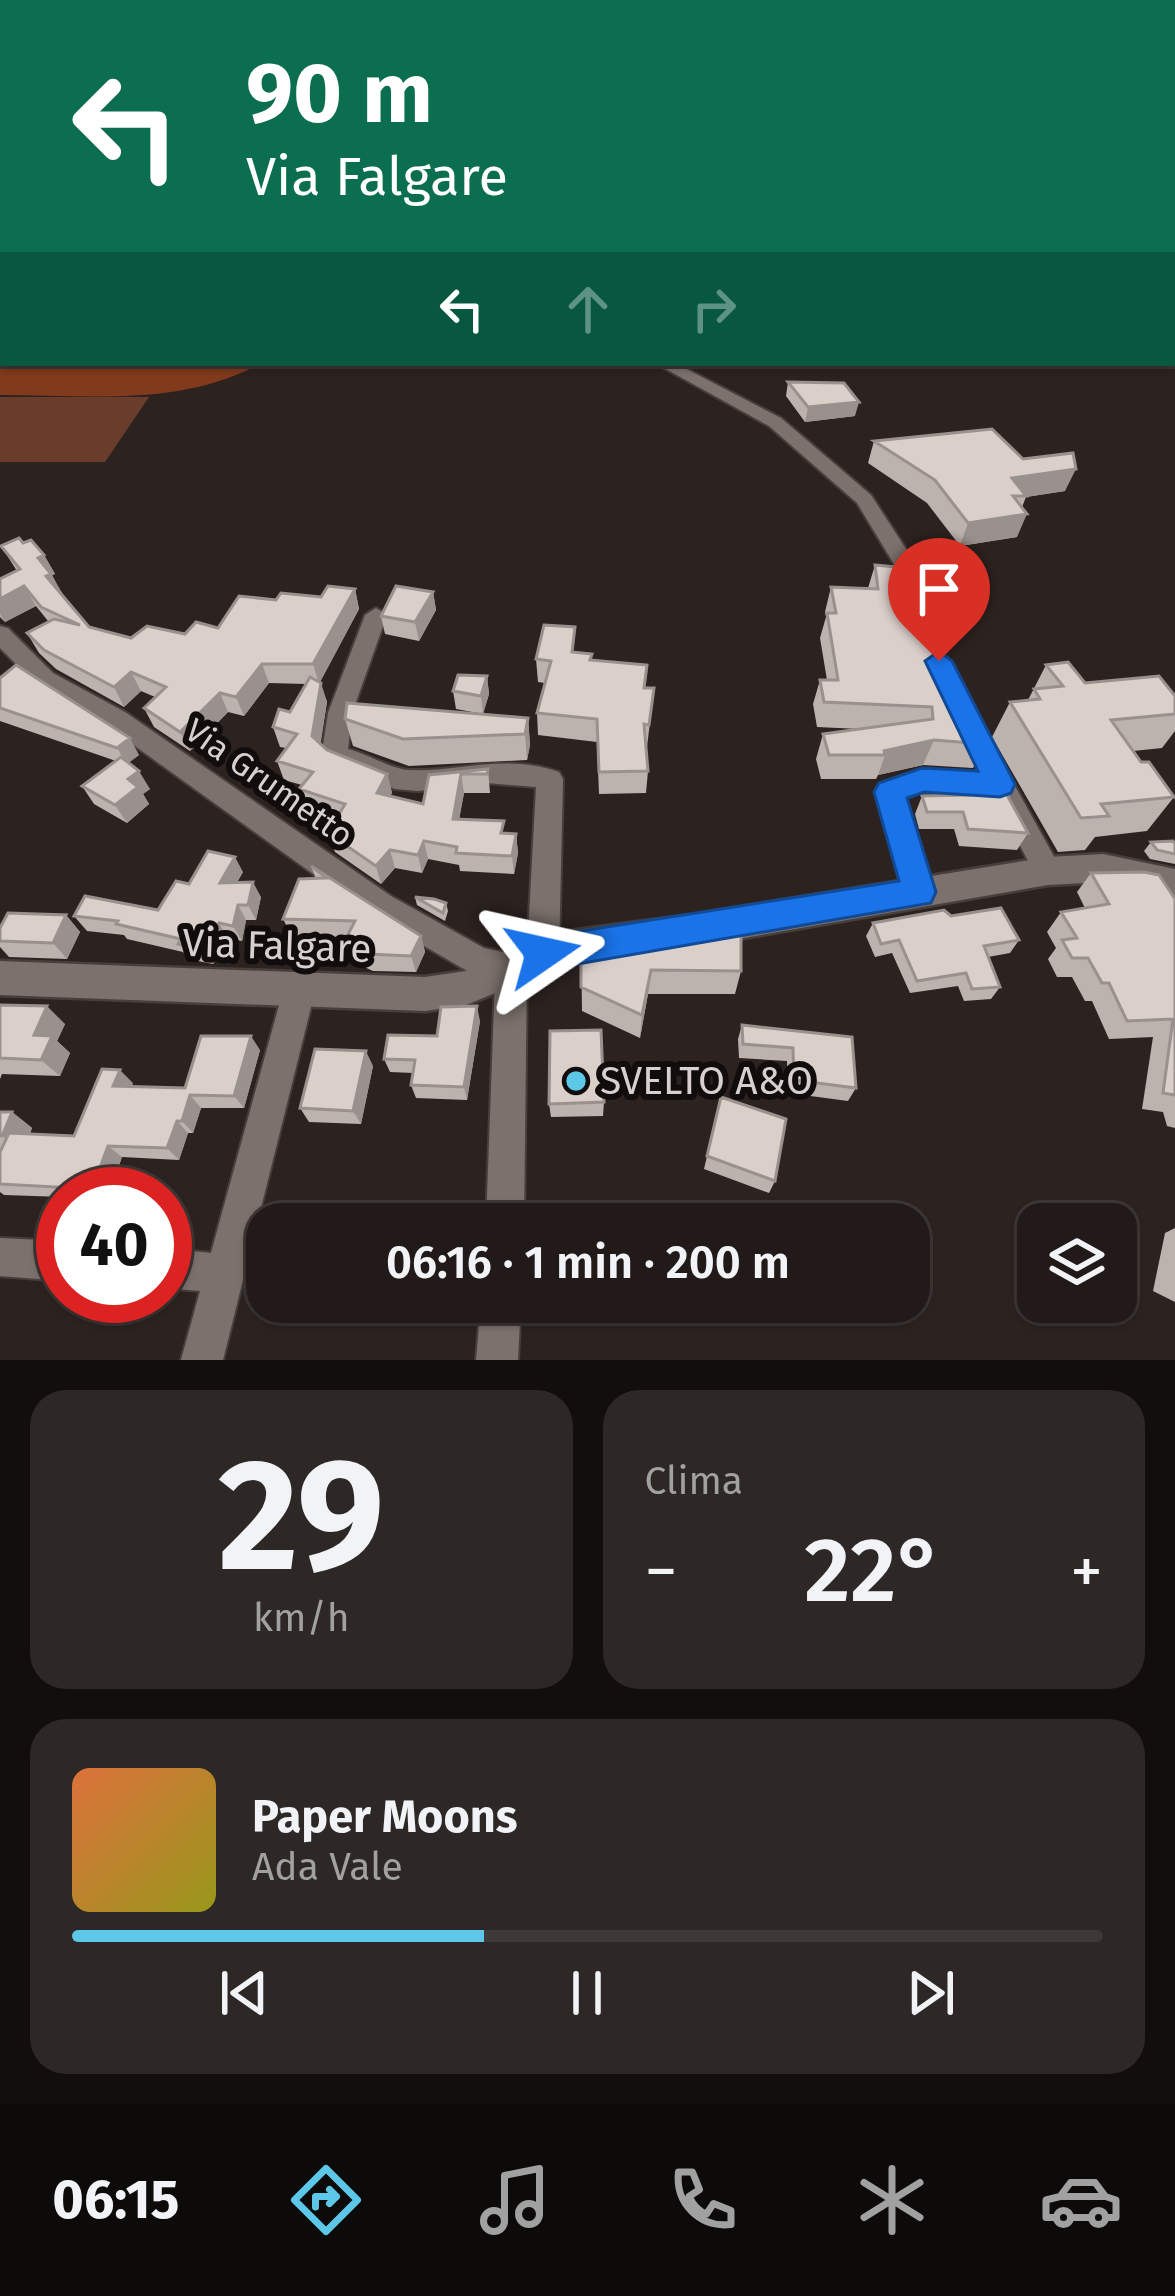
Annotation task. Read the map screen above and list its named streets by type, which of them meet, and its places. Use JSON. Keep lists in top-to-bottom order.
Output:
{
  "streets": {
    "street": ["Via Grumetto", "Via Falgare"]
  },
  "crossings": [
    ["Via Grumetto", "Via Falgare"]
  ],
  "places": ["SVELTO A&O"],
  "page": {
    "turn": ["90 m", "Via Falgare"],
    "limit": "40",
    "trip": "06:16 · 1 min · 200 m",
    "tile": [
      ["29", "km/h"],
      "Clima"
    ],
    "heat": ["−", "22°", "+"],
    "song": ["Paper Moons", "Ada Vale"],
    "tabs": "06:15"
  }
}
